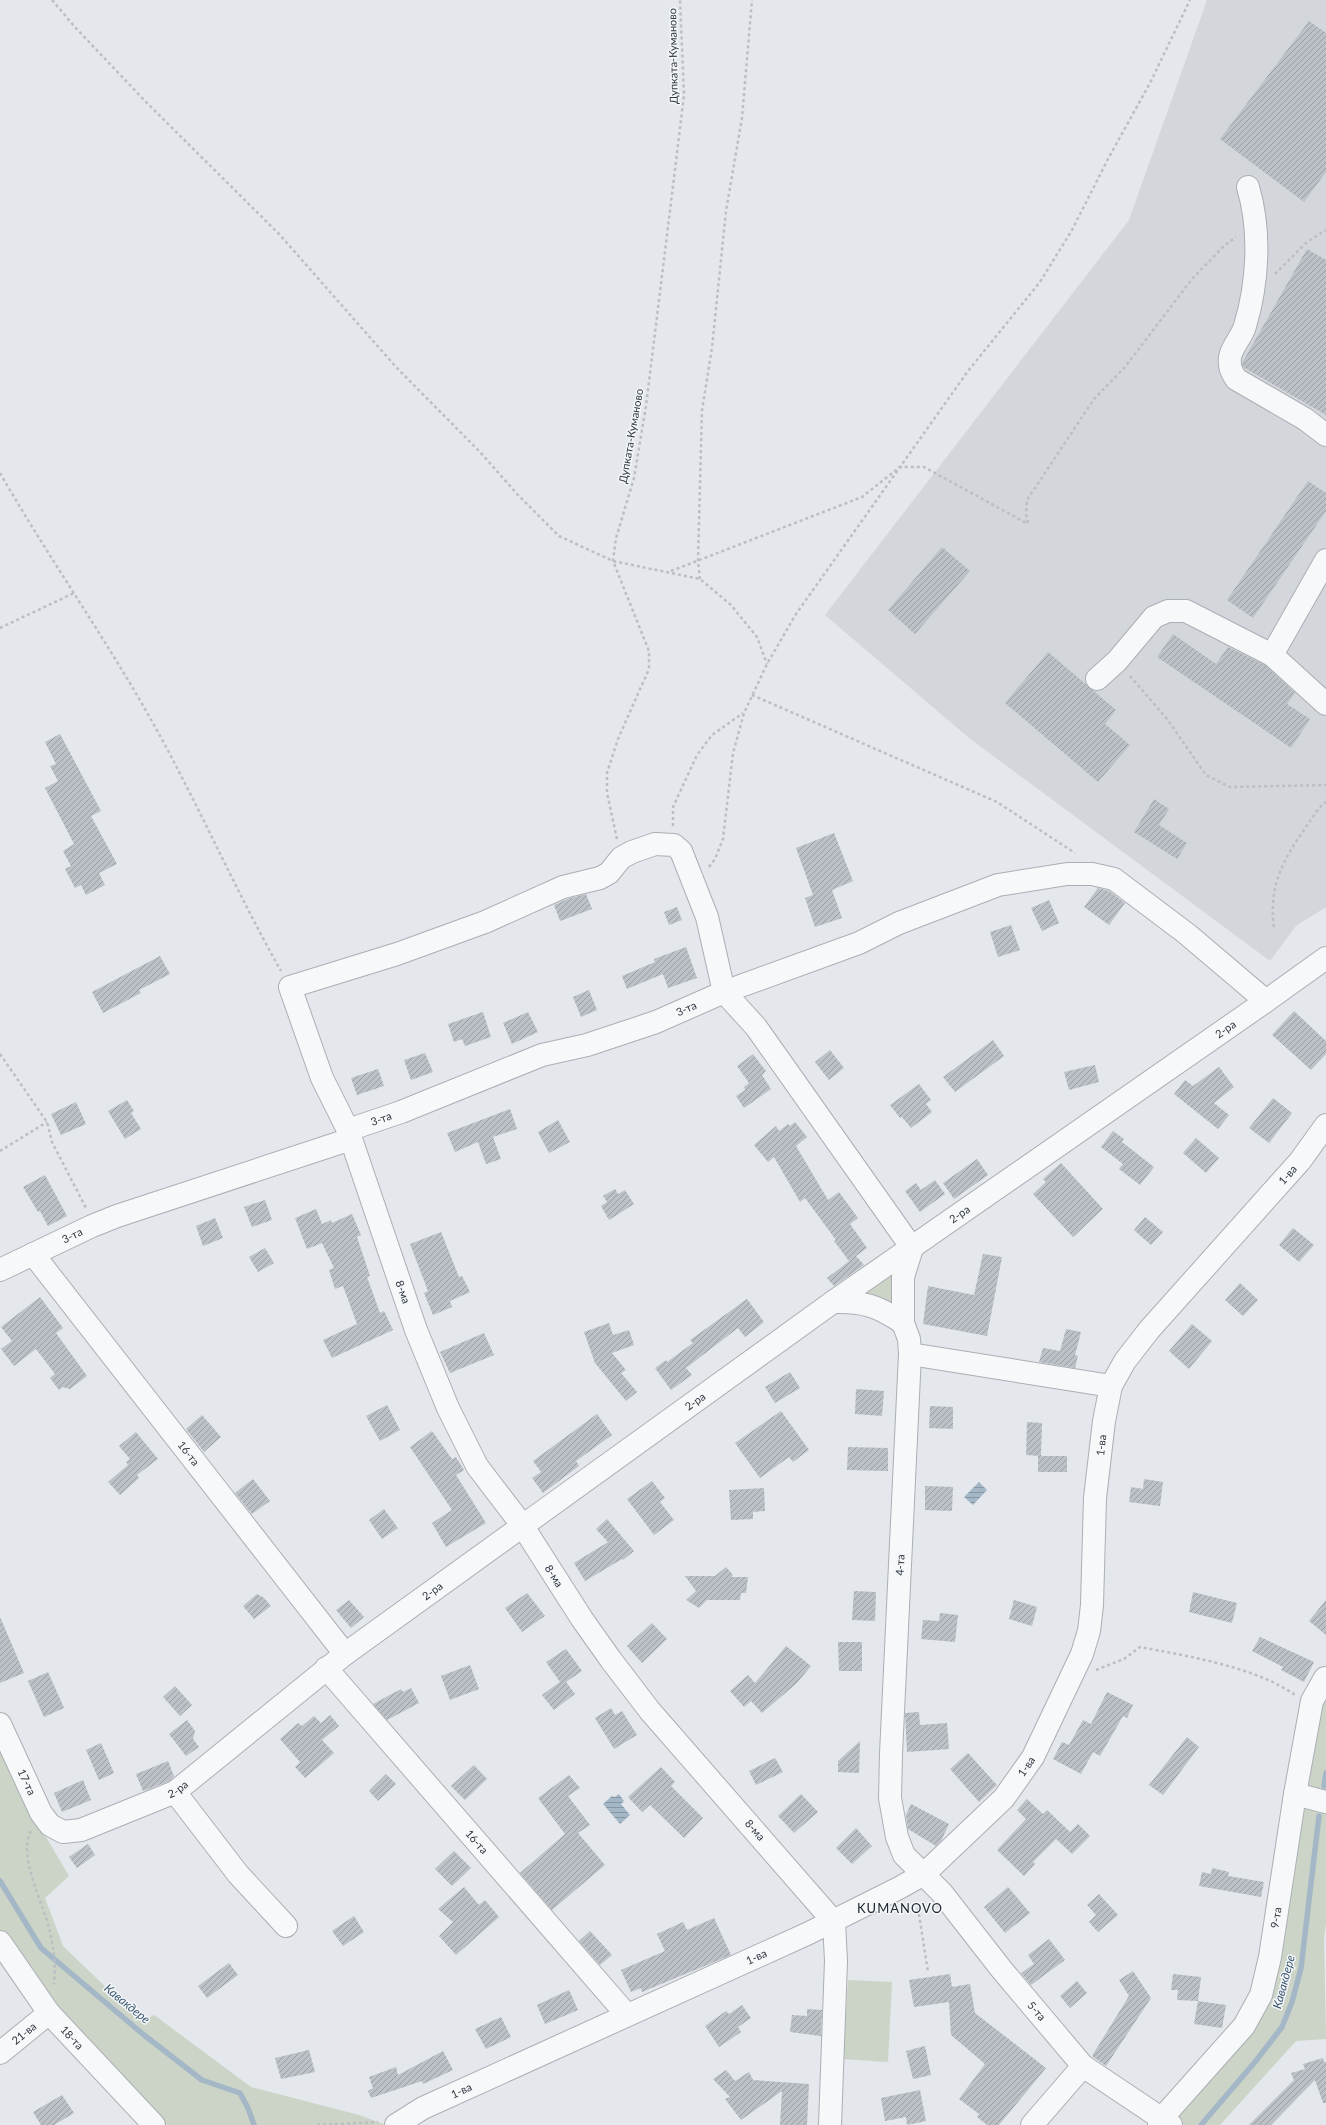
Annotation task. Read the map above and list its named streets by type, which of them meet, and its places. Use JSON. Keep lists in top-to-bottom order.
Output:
{
  "streets": {
    "street": [
      "3-та",
      "2-ра",
      "1-ва",
      "8-ма",
      "16-та",
      "4-та",
      "17-та",
      "9-та",
      "5-та",
      "21-ва",
      "18-та"
    ],
    "path": ["Дупката-Куманово"]
  },
  "crossings": [
    ["3-та", "2-ра"],
    ["3-та", "8-ма"],
    ["3-та", "16-та"],
    ["2-ра", "8-ма"],
    ["2-ра", "16-та"],
    ["2-ра", "4-та"],
    ["2-ра", "17-та"],
    ["1-ва", "8-ма"],
    ["1-ва", "16-та"],
    ["1-ва", "4-та"],
    ["1-ва", "5-та"],
    ["4-та", "5-та"],
    ["9-та", "5-та"],
    ["21-ва", "18-та"]
  ],
  "districts": ["KUMANOVO"],
  "water": ["Кавакдере"]
}
